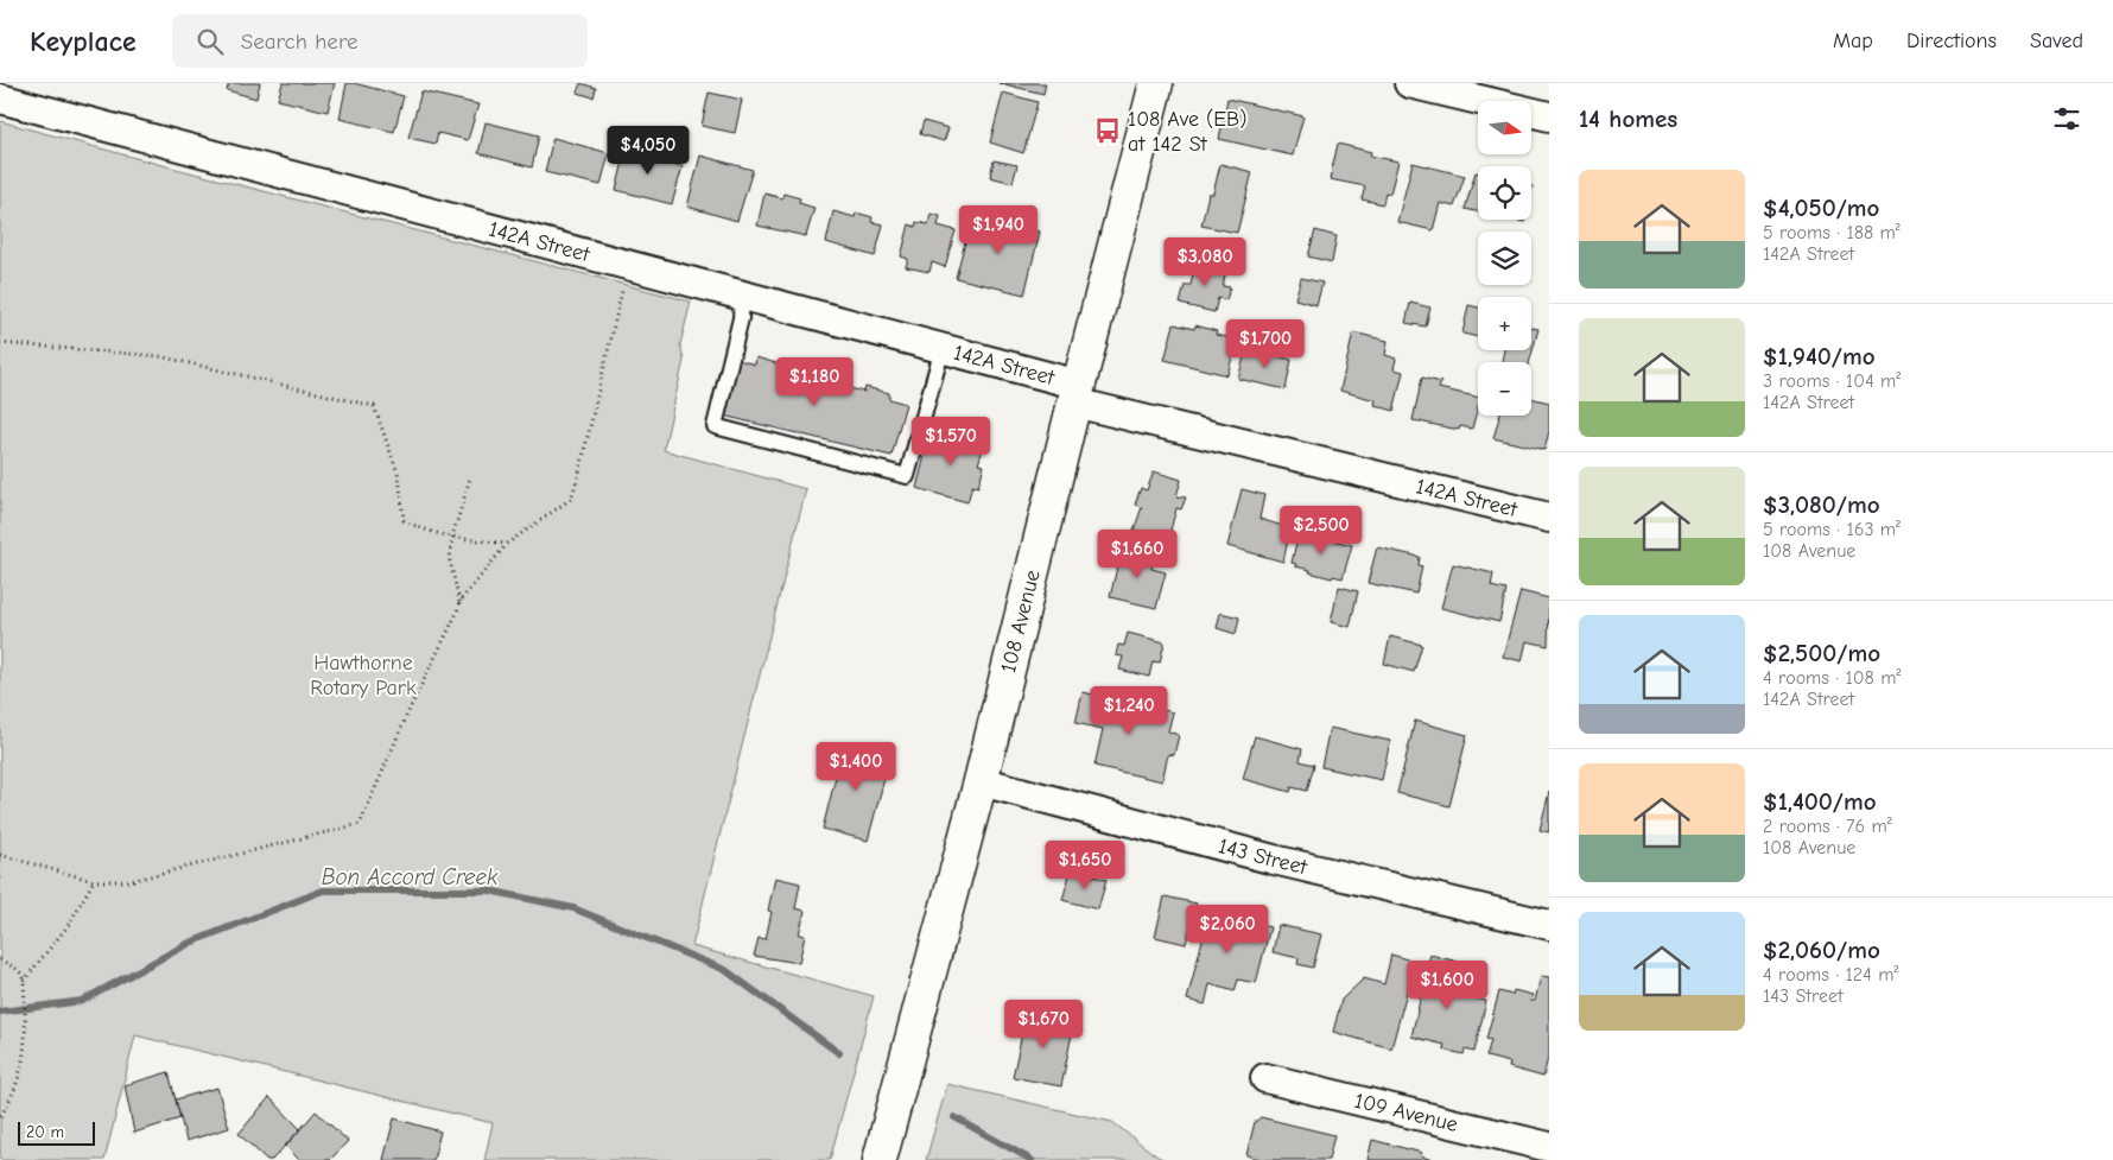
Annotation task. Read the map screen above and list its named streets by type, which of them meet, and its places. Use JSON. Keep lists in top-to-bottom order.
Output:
{
  "streets": {
    "main road": ["108 Avenue"],
    "street": ["142A Street", "143 Street", "109 Avenue"]
  },
  "crossings": [
    ["142A Street", "108 Avenue"],
    ["108 Avenue", "143 Street"]
  ],
  "water": ["Bon Accord Creek"],
  "parks": ["Hawthorne Rotary Park"],
  "places": {
    "bus stop": ["108 Ave (EB) at 142 St"]
  },
  "scale_bar": "20 m",
  "north": "right",
  "page": {
    "header": "Keyplace",
    "search": "Search here",
    "nav": ["Map", "Directions", "Saved"],
    "heading": "14 homes",
    "map_buttons": ["+", "−"],
    "price": [
      "$4,050",
      "$1,940",
      "$3,080",
      "$1,700",
      "$1,180",
      "$1,570",
      "$2,500",
      "$1,660",
      "$1,240",
      "$1,400",
      "$1,650",
      "$2,060",
      "$1,600",
      "$1,670"
    ],
    "list": [
      {
        "name": "$4,050/mo",
        "note": "5 rooms · 188 m² · 142A Street"
      },
      {
        "name": "$1,940/mo",
        "note": "3 rooms · 104 m² · 142A Street"
      },
      {
        "name": "$3,080/mo",
        "note": "5 rooms · 163 m² · 108 Avenue"
      },
      {
        "name": "$2,500/mo",
        "note": "4 rooms · 108 m² · 142A Street"
      },
      {
        "name": "$1,400/mo",
        "note": "2 rooms · 76 m² · 108 Avenue"
      },
      {
        "name": "$2,060/mo",
        "note": "4 rooms · 124 m² · 143 Street"
      }
    ],
    "scale": "20 m"
  }
}
